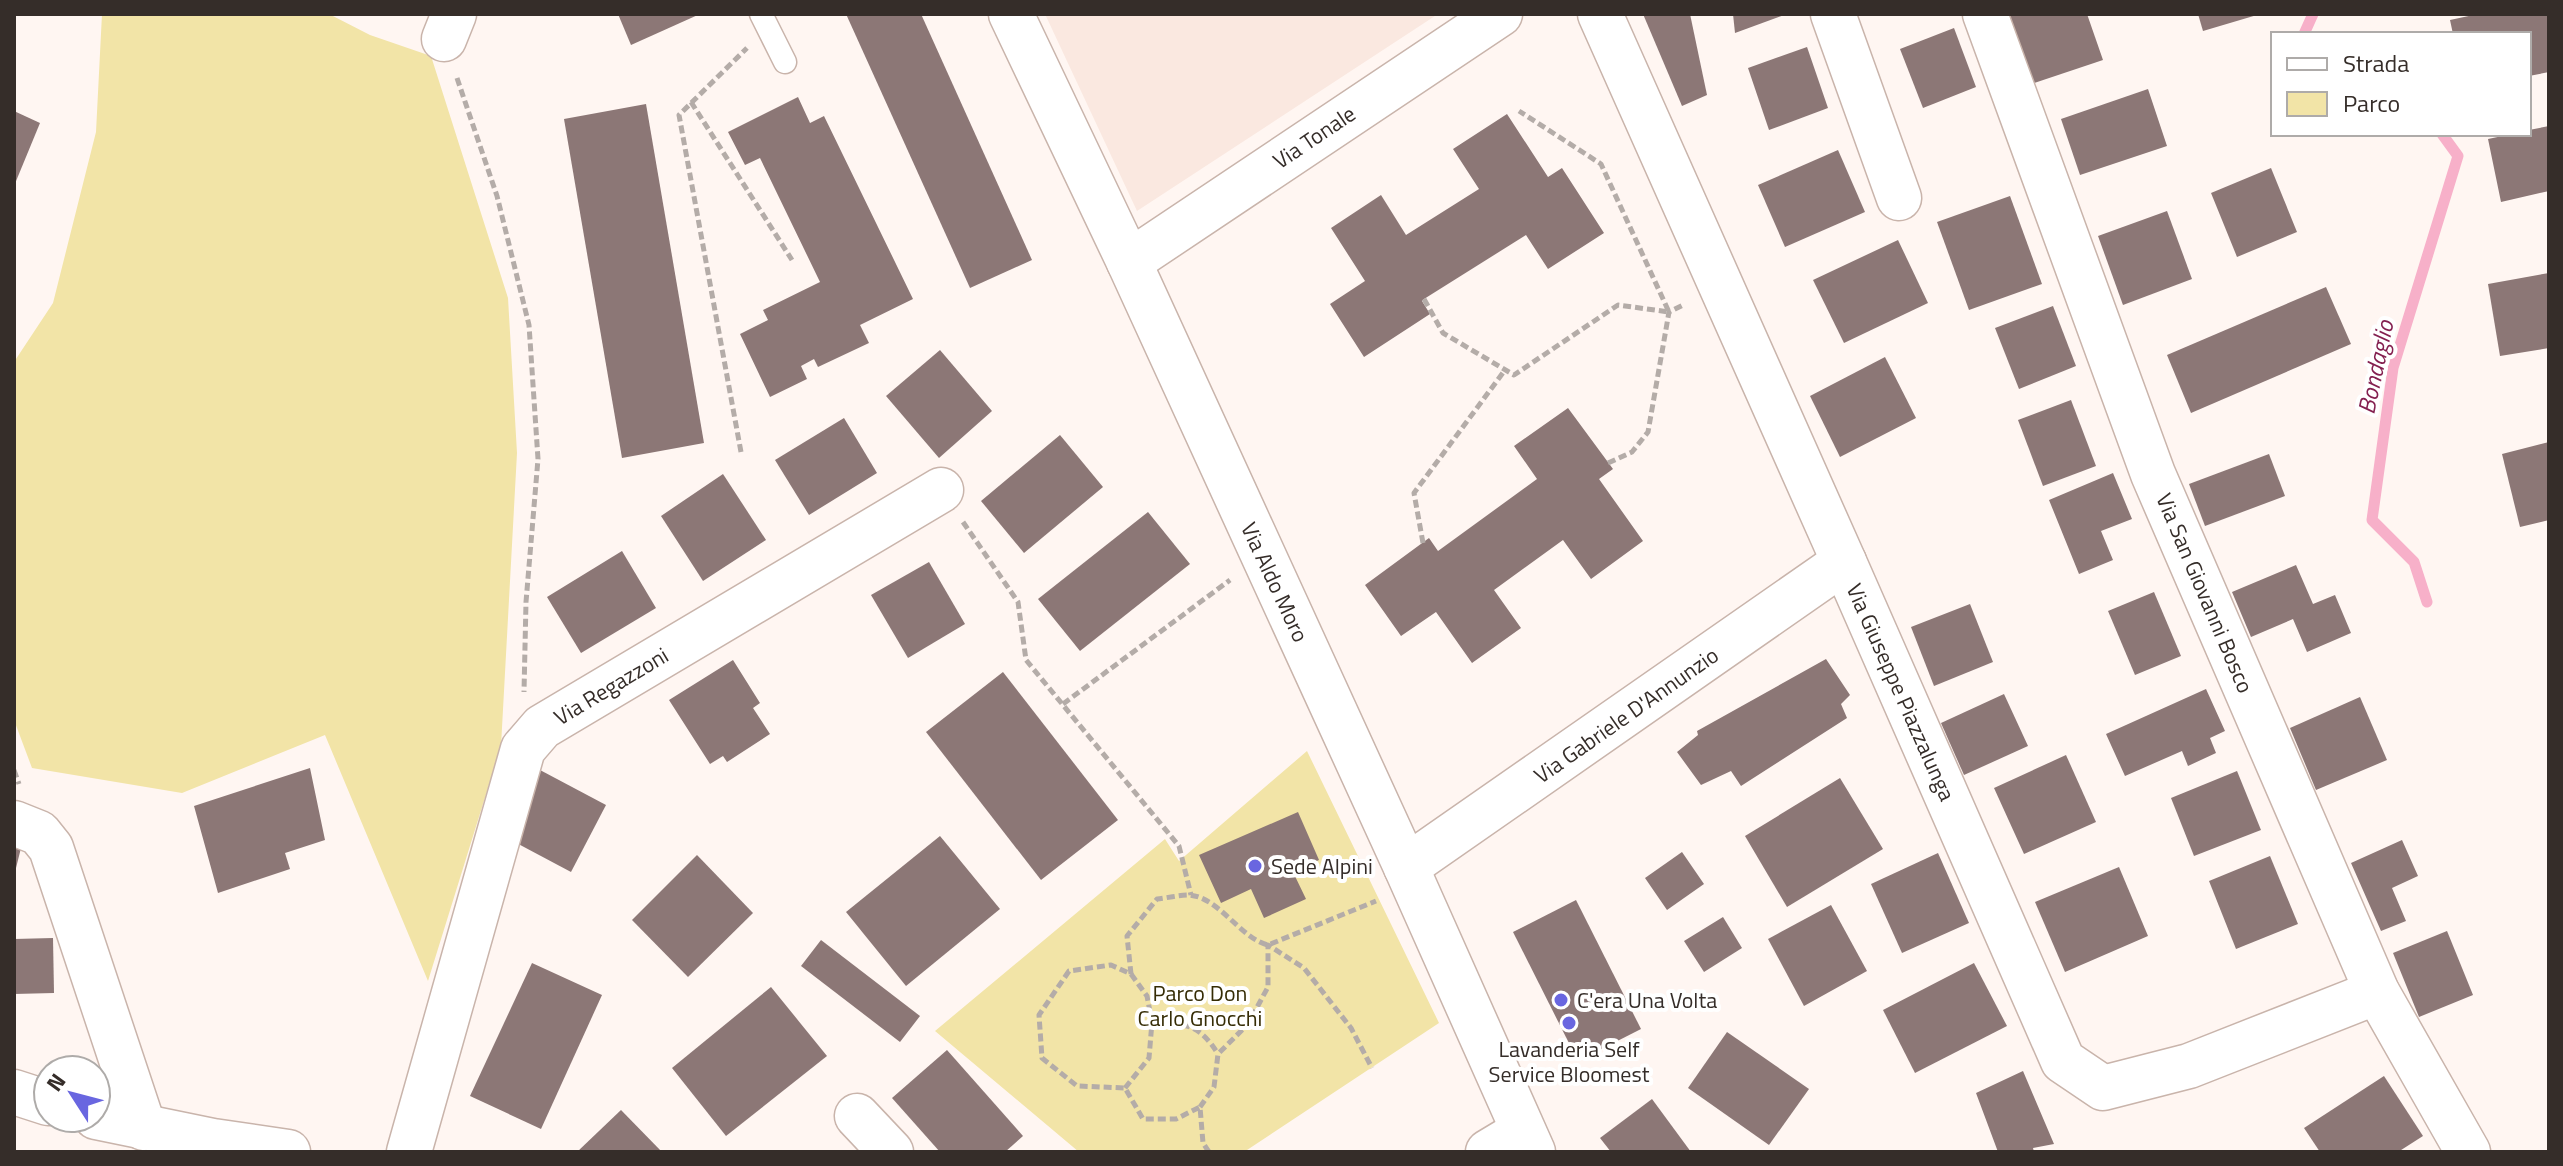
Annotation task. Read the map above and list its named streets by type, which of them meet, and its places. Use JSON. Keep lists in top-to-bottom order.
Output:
{
  "streets": {
    "street": [
      "Via Tonale",
      "Via Aldo Moro",
      "Via San Giovanni Bosco",
      "Via Regazzoni",
      "Via Giuseppe Piazzalunga",
      "Via Gabriele D'Annunzio"
    ]
  },
  "crossings": [
    ["Via Tonale", "Via Aldo Moro"],
    ["Via Aldo Moro", "Via Gabriele D'Annunzio"],
    ["Via San Giovanni Bosco", "Via Giuseppe Piazzalunga"],
    ["Via Giuseppe Piazzalunga", "Via Gabriele D'Annunzio"]
  ],
  "water": ["Bondaglio"],
  "parks": ["Parco Don Carlo Gnocchi"],
  "places": ["Sede Alpini", "C'era Una Volta", "Lavanderia Self Service Bloomest"],
  "legend": ["Strada", "Parco"],
  "north": "top left"
}
